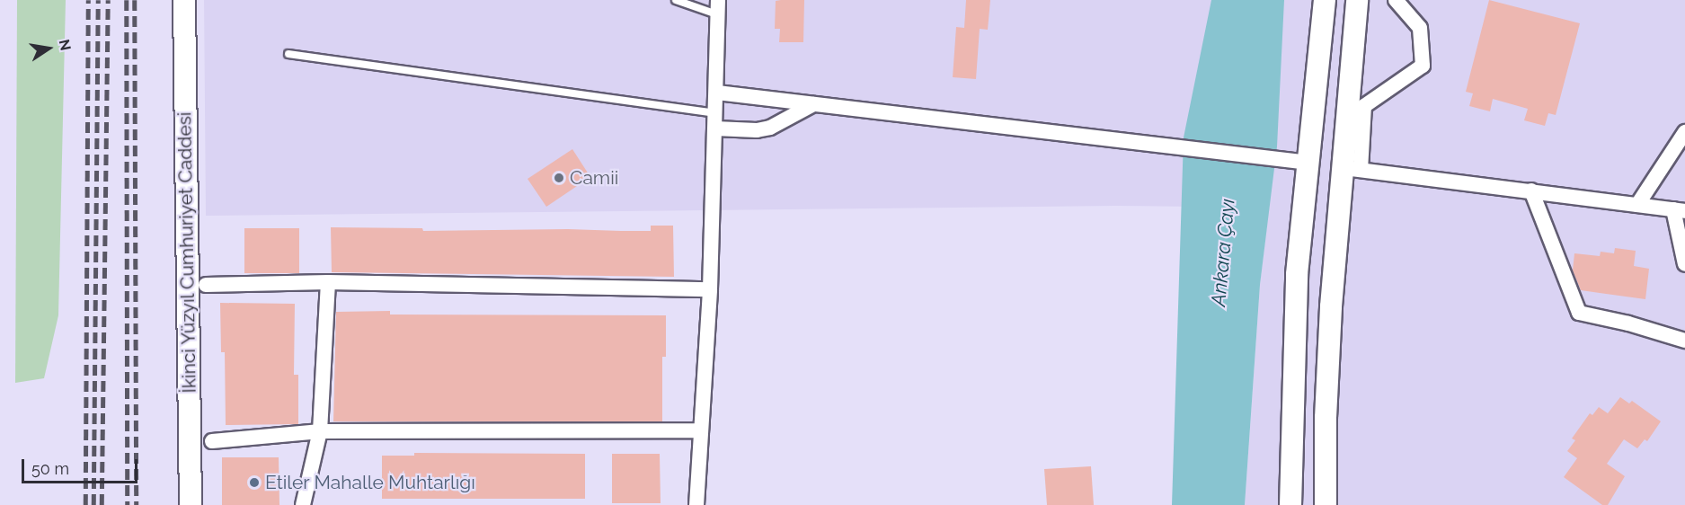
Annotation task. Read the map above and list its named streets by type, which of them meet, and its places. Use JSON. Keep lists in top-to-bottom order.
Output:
{
  "streets": {
    "main road": ["İkinci Yüzyıl Cumhuriyet Caddesi"]
  },
  "water": ["Ankara Çayı"],
  "places": ["Camii", "Etiler Mahalle Muhtarlığı"],
  "scale_bar": "50 m",
  "north": "right"
}
